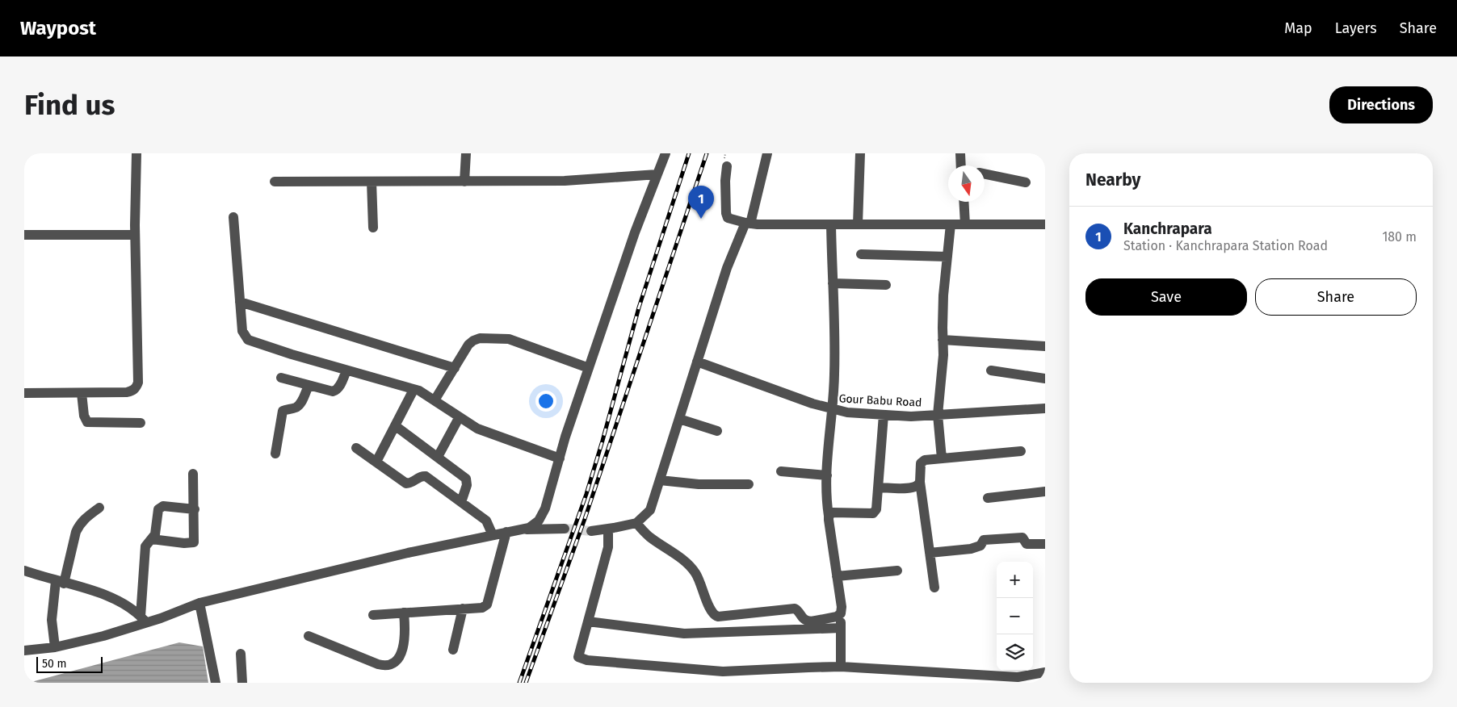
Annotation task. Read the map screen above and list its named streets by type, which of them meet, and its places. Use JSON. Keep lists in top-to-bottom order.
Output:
{
  "streets": {
    "street": ["Gour Babu Road"]
  },
  "scale_bar": "50 m",
  "north": "bottom",
  "page": {
    "header": "Waypost",
    "nav": ["Map", "Layers", "Share"],
    "buttons": [
      "Directions",
      ["Save", "Share"]
    ],
    "title": "Find us",
    "heading": "Nearby",
    "pins": "1",
    "list": [
      {
        "mark": "1",
        "name": "Kanchrapara",
        "note": "Station · Kanchrapara Station Road",
        "value": "180 m"
      }
    ],
    "map_buttons": ["+", "−"],
    "scale": "50 m"
  }
}
